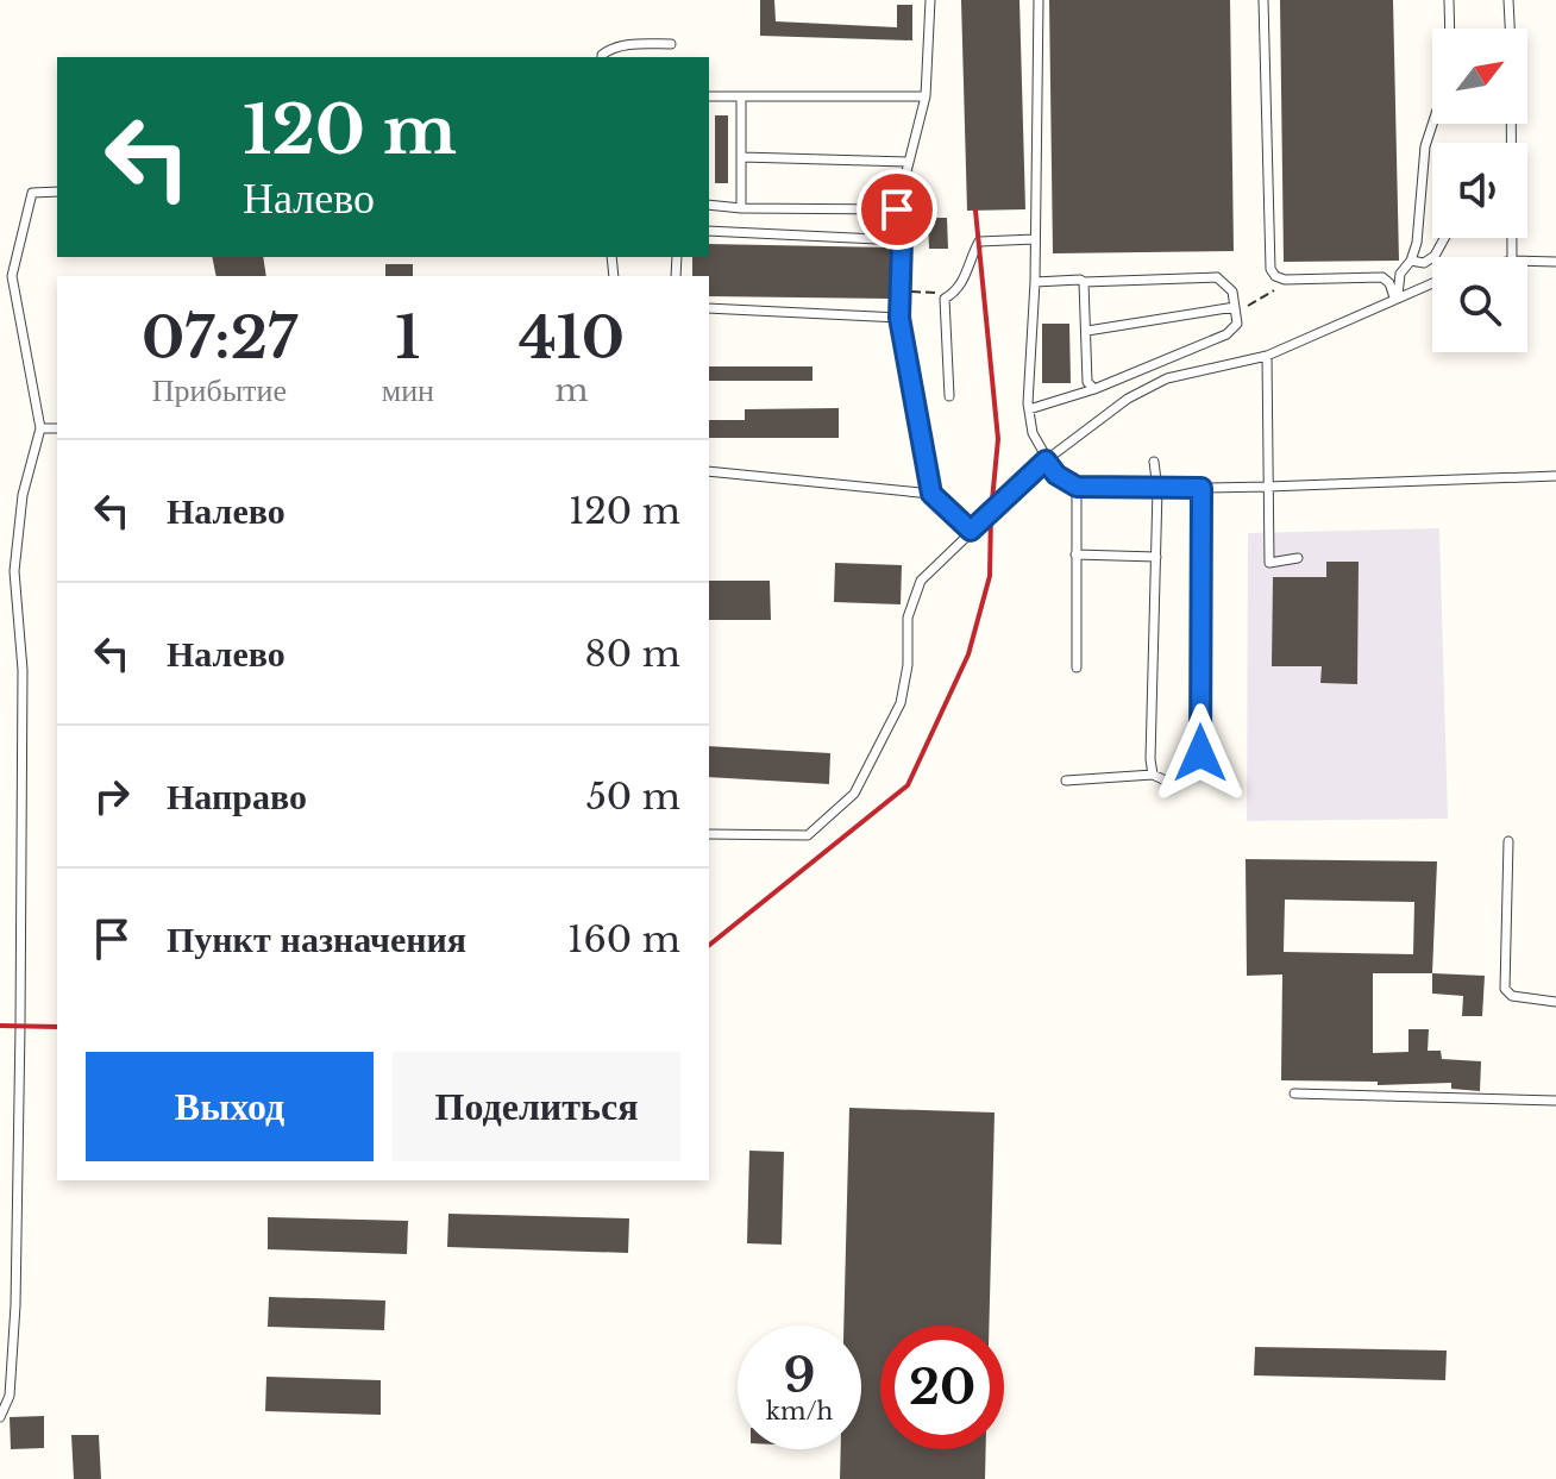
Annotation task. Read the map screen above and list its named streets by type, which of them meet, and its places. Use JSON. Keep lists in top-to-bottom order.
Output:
{
  "north": "top right",
  "page": {
    "turn": ["120 m", "Налево"],
    "eta": [
      "07:27",
      "Прибытие",
      "1",
      "мин",
      "410",
      "m"
    ],
    "list": [
      {
        "name": "Налево",
        "value": "120 m"
      },
      {
        "name": "Налево",
        "value": "80 m"
      },
      {
        "name": "Направо",
        "value": "50 m"
      },
      {
        "name": "Пункт назначения",
        "value": "160 m"
      }
    ],
    "buttons": ["Выход", "Поделиться"],
    "speed": "9 km/h",
    "limit": "20"
  }
}
